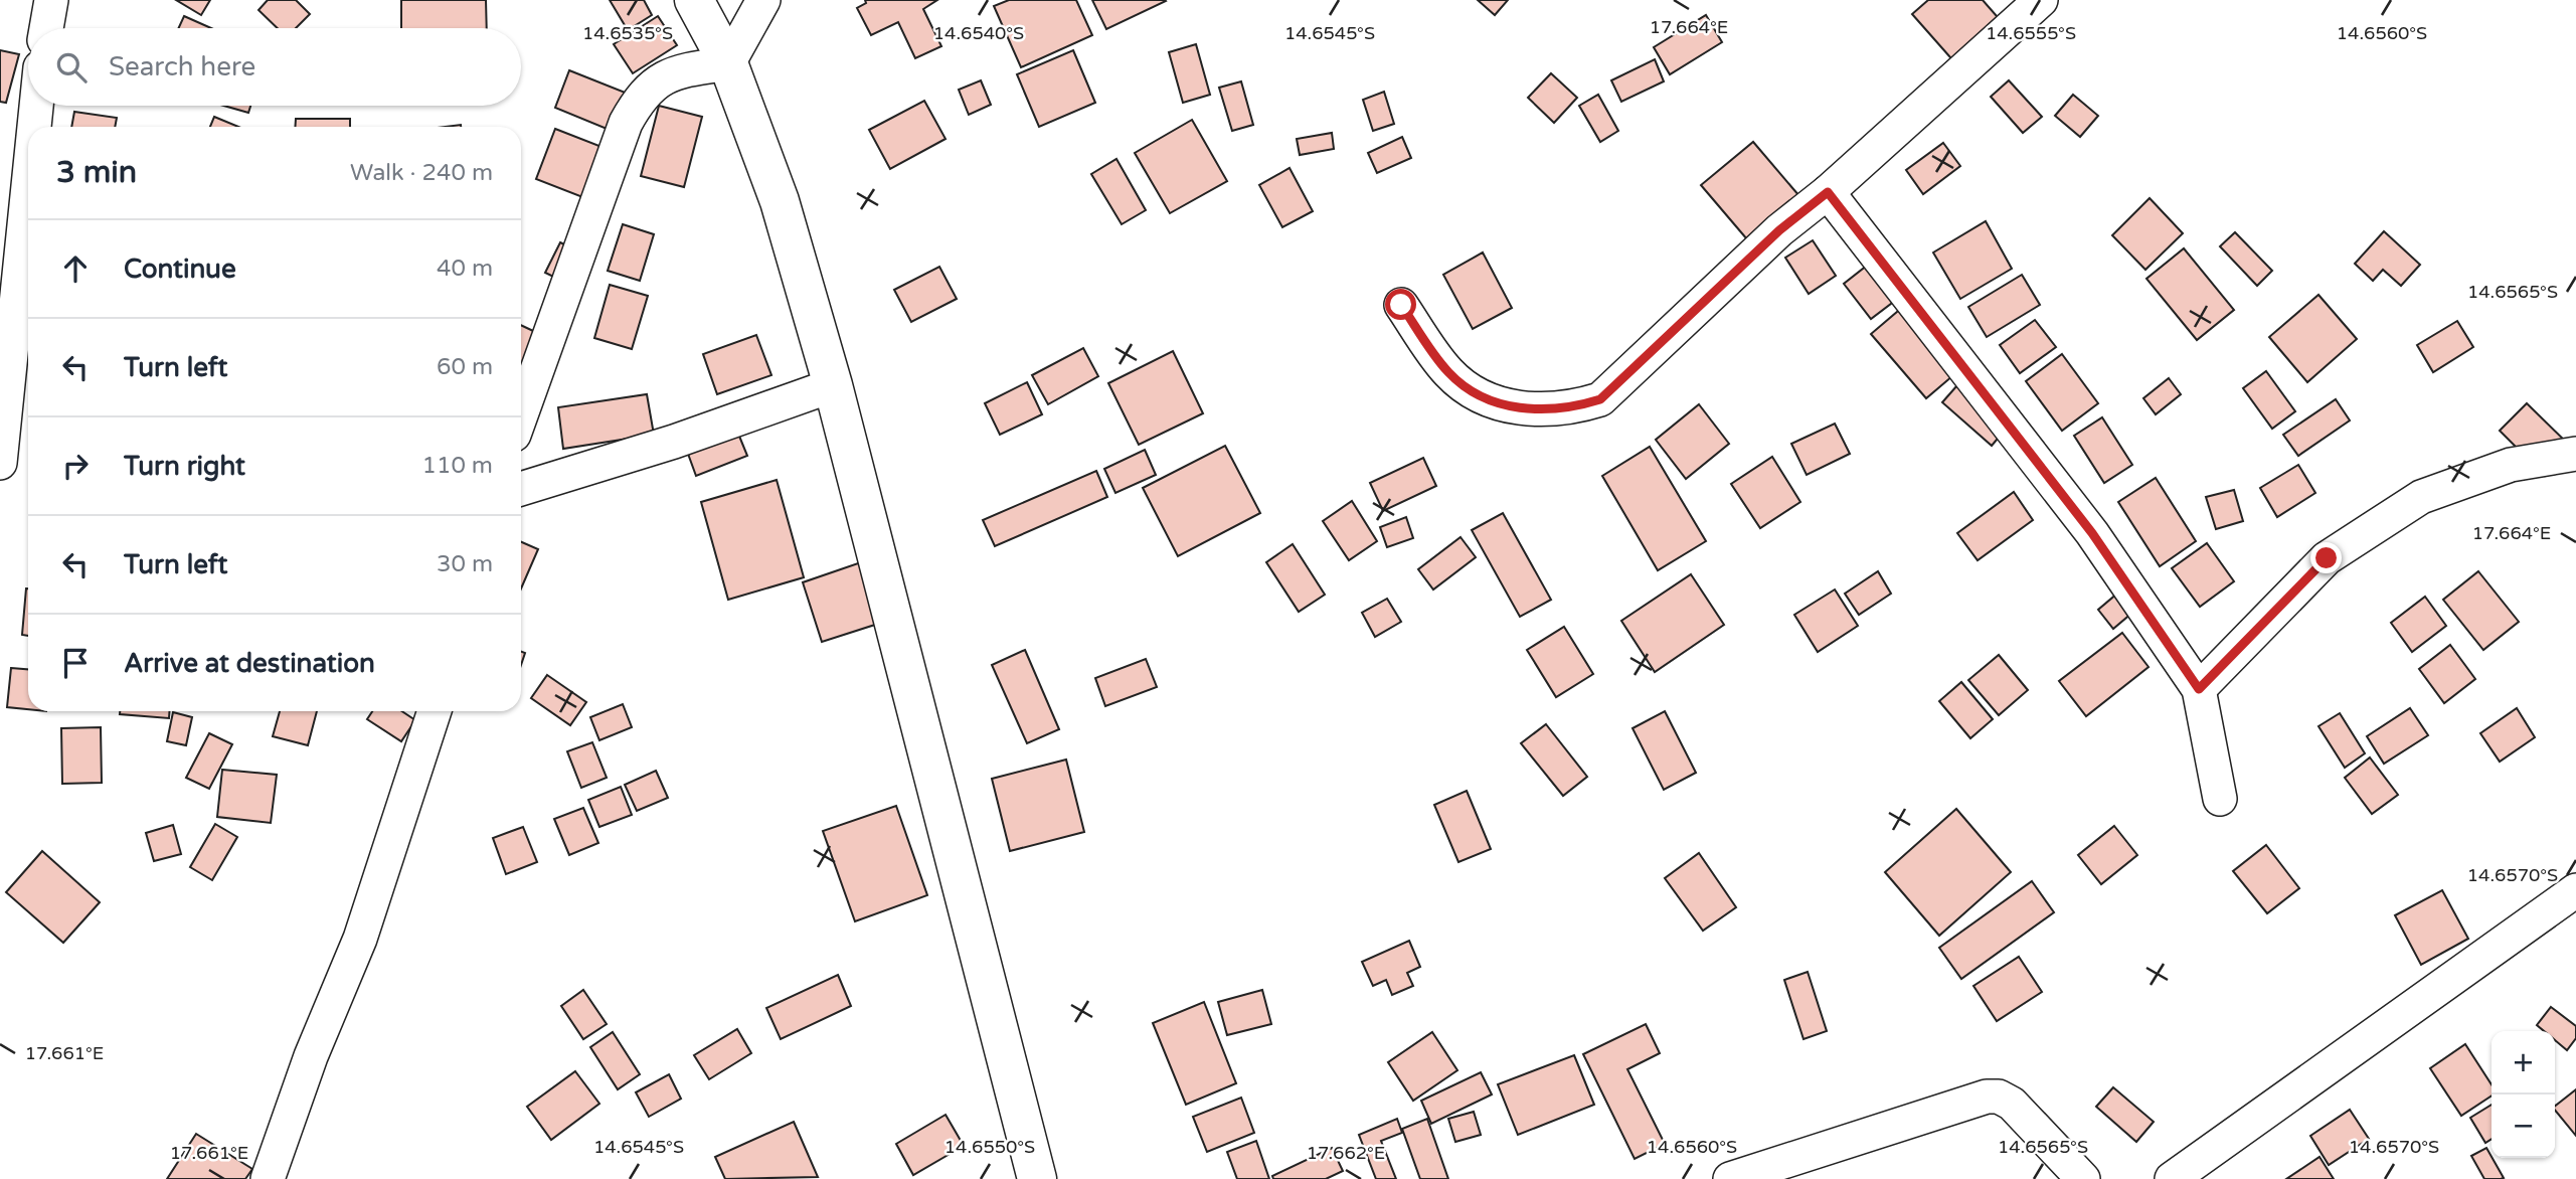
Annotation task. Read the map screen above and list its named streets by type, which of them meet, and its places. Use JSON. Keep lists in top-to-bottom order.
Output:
{
  "page": {
    "search": "Search here",
    "heading": ["3 min", "Walk · 240 m"],
    "list": [
      ["Continue", "40 m"],
      ["Turn left", "60 m"],
      ["Turn right", "110 m"],
      ["Turn left", "30 m"],
      "Arrive at destination"
    ],
    "map_buttons": ["+", "−"]
  },
  "coordinates": [
    "17.664°E",
    "14.6535°S",
    "14.6540°S",
    "14.6545°S",
    "14.6555°S",
    "14.6560°S",
    "14.6565°S",
    "14.6570°S",
    "17.661°E",
    "14.6550°S",
    "17.662°E"
  ]
}
